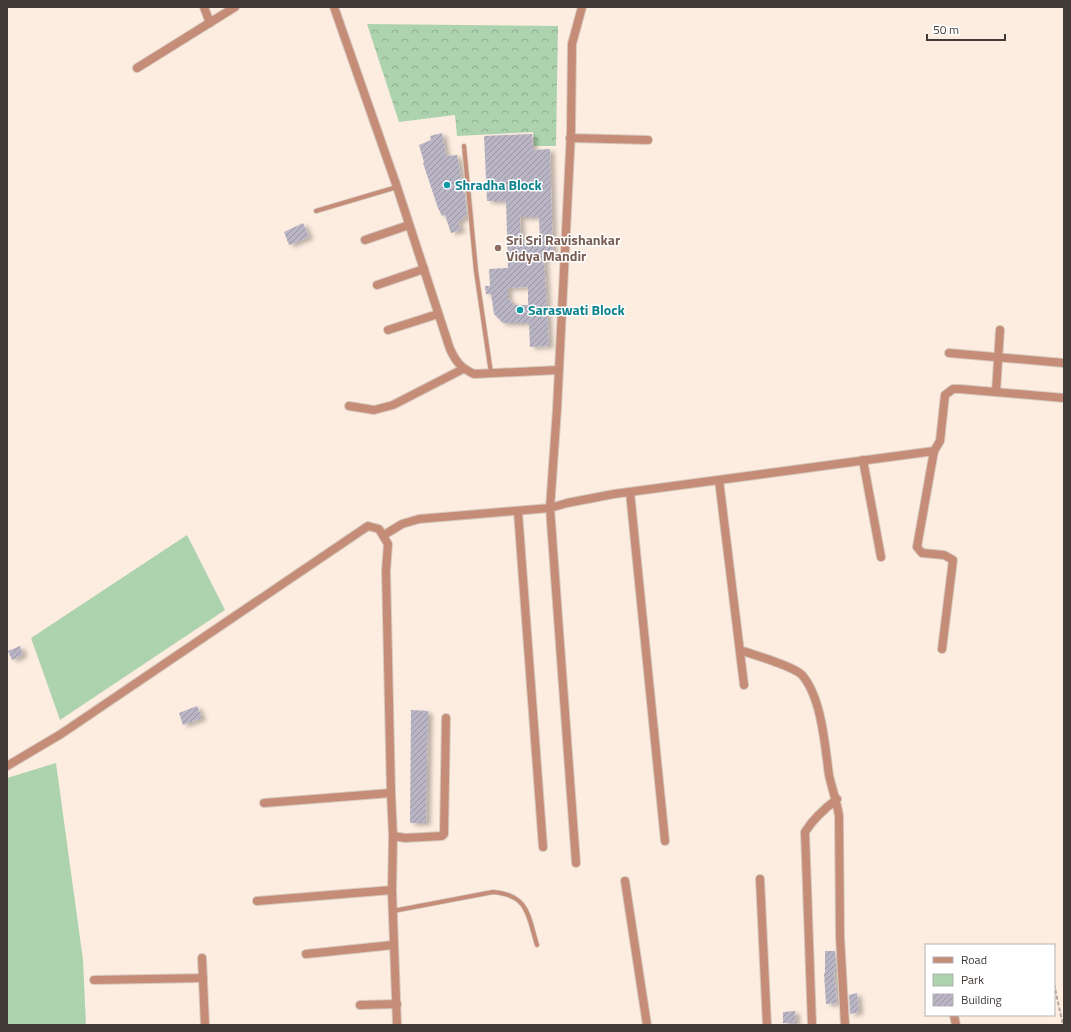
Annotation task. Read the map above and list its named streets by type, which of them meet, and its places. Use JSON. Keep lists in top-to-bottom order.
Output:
{
  "places": ["Shradha Block", "Sri Sri Ravishankar Vidya Mandir", "Saraswati Block"],
  "legend": ["Road", "Park", "Building"],
  "scale_bar": "50 m"
}
